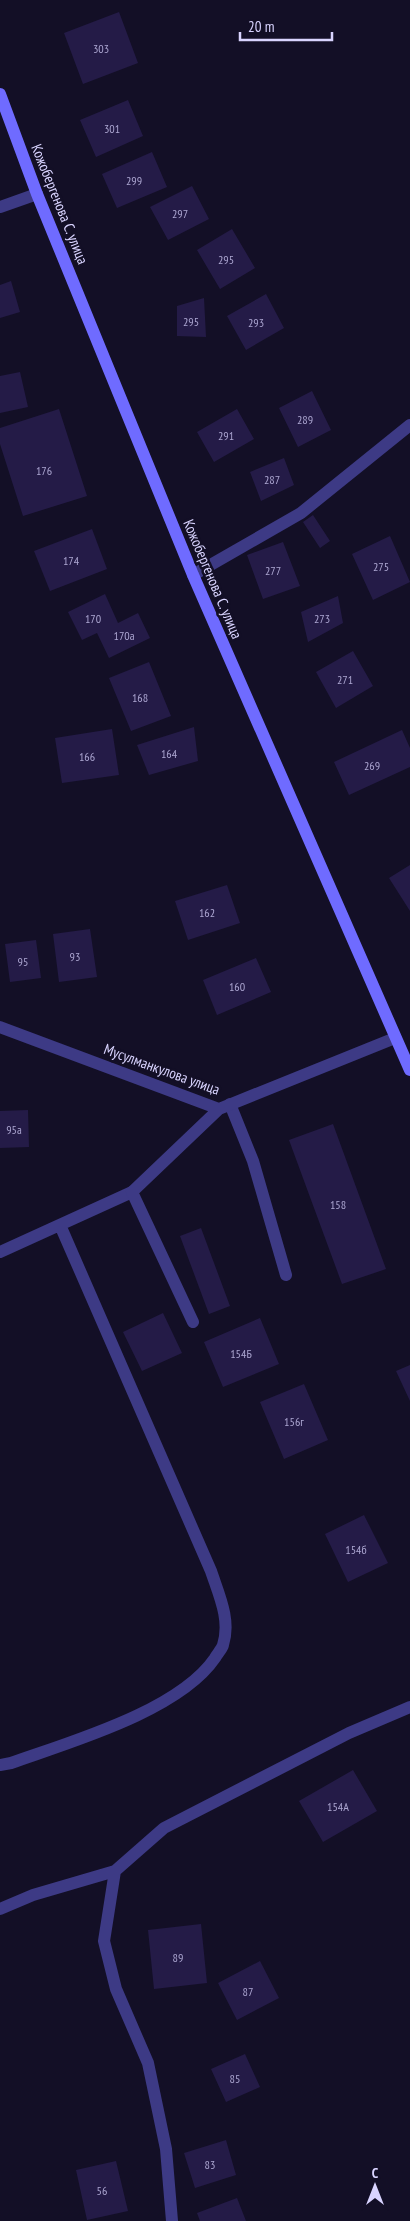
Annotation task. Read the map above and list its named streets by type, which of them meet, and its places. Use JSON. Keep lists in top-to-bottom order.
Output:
{
  "streets": {
    "main road": ["Кожобергенова С. улица"],
    "street": ["Мусулманкулова улица"]
  },
  "crossings": [
    ["Кожобергенова С. улица", "Мусулманкулова улица"]
  ],
  "house_numbers": [
    "303",
    "301",
    "299",
    "297",
    "295",
    "295",
    "293",
    "289",
    "291",
    "176",
    "287",
    "174",
    "275",
    "277",
    "170",
    "273",
    "170а",
    "271",
    "168",
    "164",
    "166",
    "269",
    "162",
    "93",
    "95",
    "160",
    "95а",
    "158",
    "154Б",
    "156г",
    "154б",
    "154А",
    "89",
    "87",
    "85",
    "83",
    "56"
  ],
  "scale_bar": "20 m",
  "north": "top"
}
